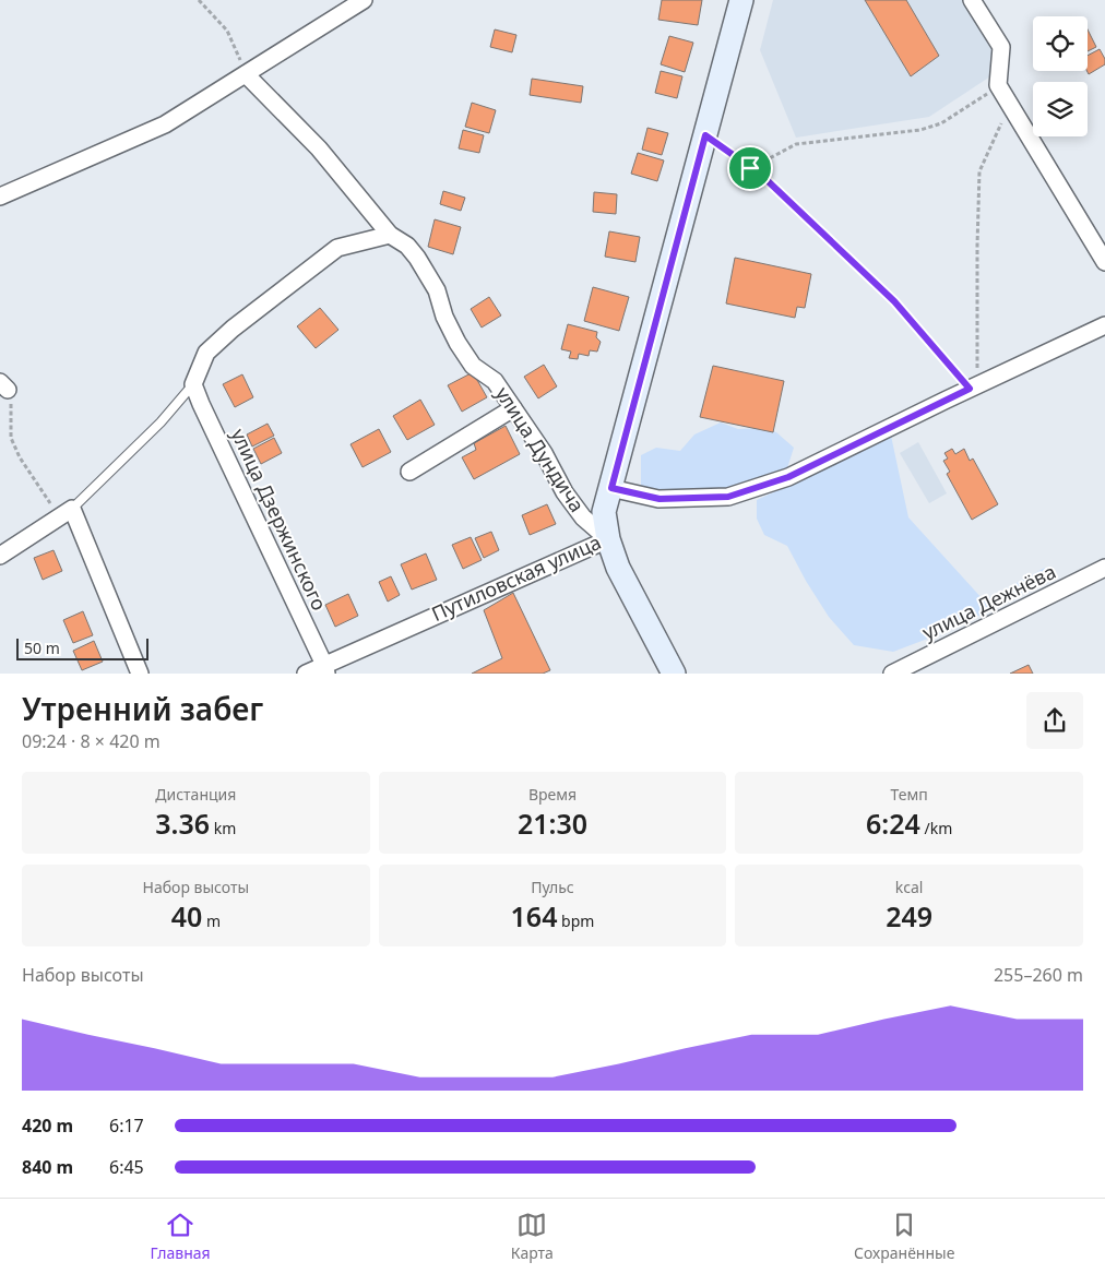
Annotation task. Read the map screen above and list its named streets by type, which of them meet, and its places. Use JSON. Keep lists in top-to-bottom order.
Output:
{
  "streets": {
    "street": [
      "улица Дундича",
      "улица Дзержинского",
      "Путиловская улица",
      "улица Дежнёва"
    ]
  },
  "crossings": [
    ["улица Дундича", "Путиловская улица"],
    ["улица Дзержинского", "Путиловская улица"]
  ],
  "scale_bar": "50 m",
  "page": {
    "scale": "50 m",
    "heading": ["Утренний забег", "09:24 · 8 × 420 m"],
    "stats": [
      ["Дистанция", "3.36 km"],
      ["Время", "21:30"],
      ["Темп", "6:24 /km"],
      ["Набор высоты", "40 m"],
      ["Пульс", "164 bpm"],
      ["kcal", "249"]
    ],
    "chart": ["Набор высоты", "255–260 m"],
    "list": [
      {
        "name": "420 m",
        "note": "6:17"
      },
      {
        "name": "840 m",
        "note": "6:45"
      }
    ],
    "tabs": ["Главная", "Карта", "Сохранённые"]
  }
}
